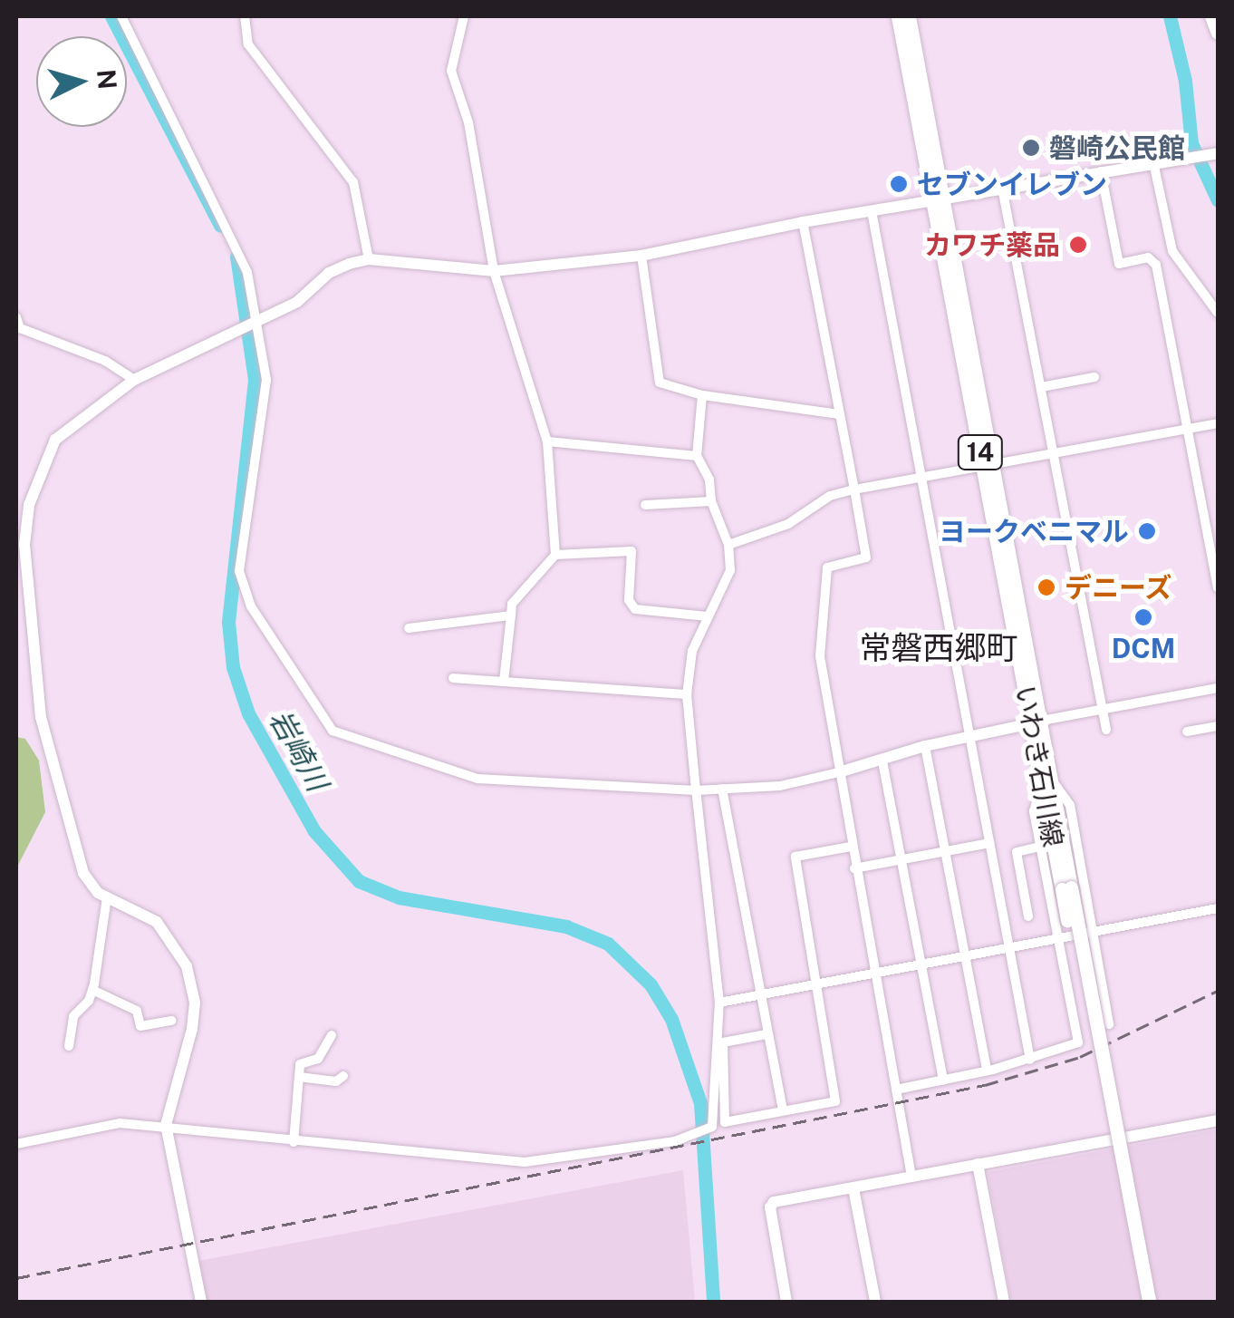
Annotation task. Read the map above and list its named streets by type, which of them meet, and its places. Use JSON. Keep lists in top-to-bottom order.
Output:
{
  "streets": {
    "main road": ["14", "いわき石川線"]
  },
  "districts": ["常磐西郷町"],
  "water": ["岩崎川"],
  "places": [
    "磐崎公民館",
    "セブンイレブン",
    "カワチ薬品",
    "ヨークベニマル",
    "デニーズ",
    "DCM"
  ],
  "north": "right"
}
